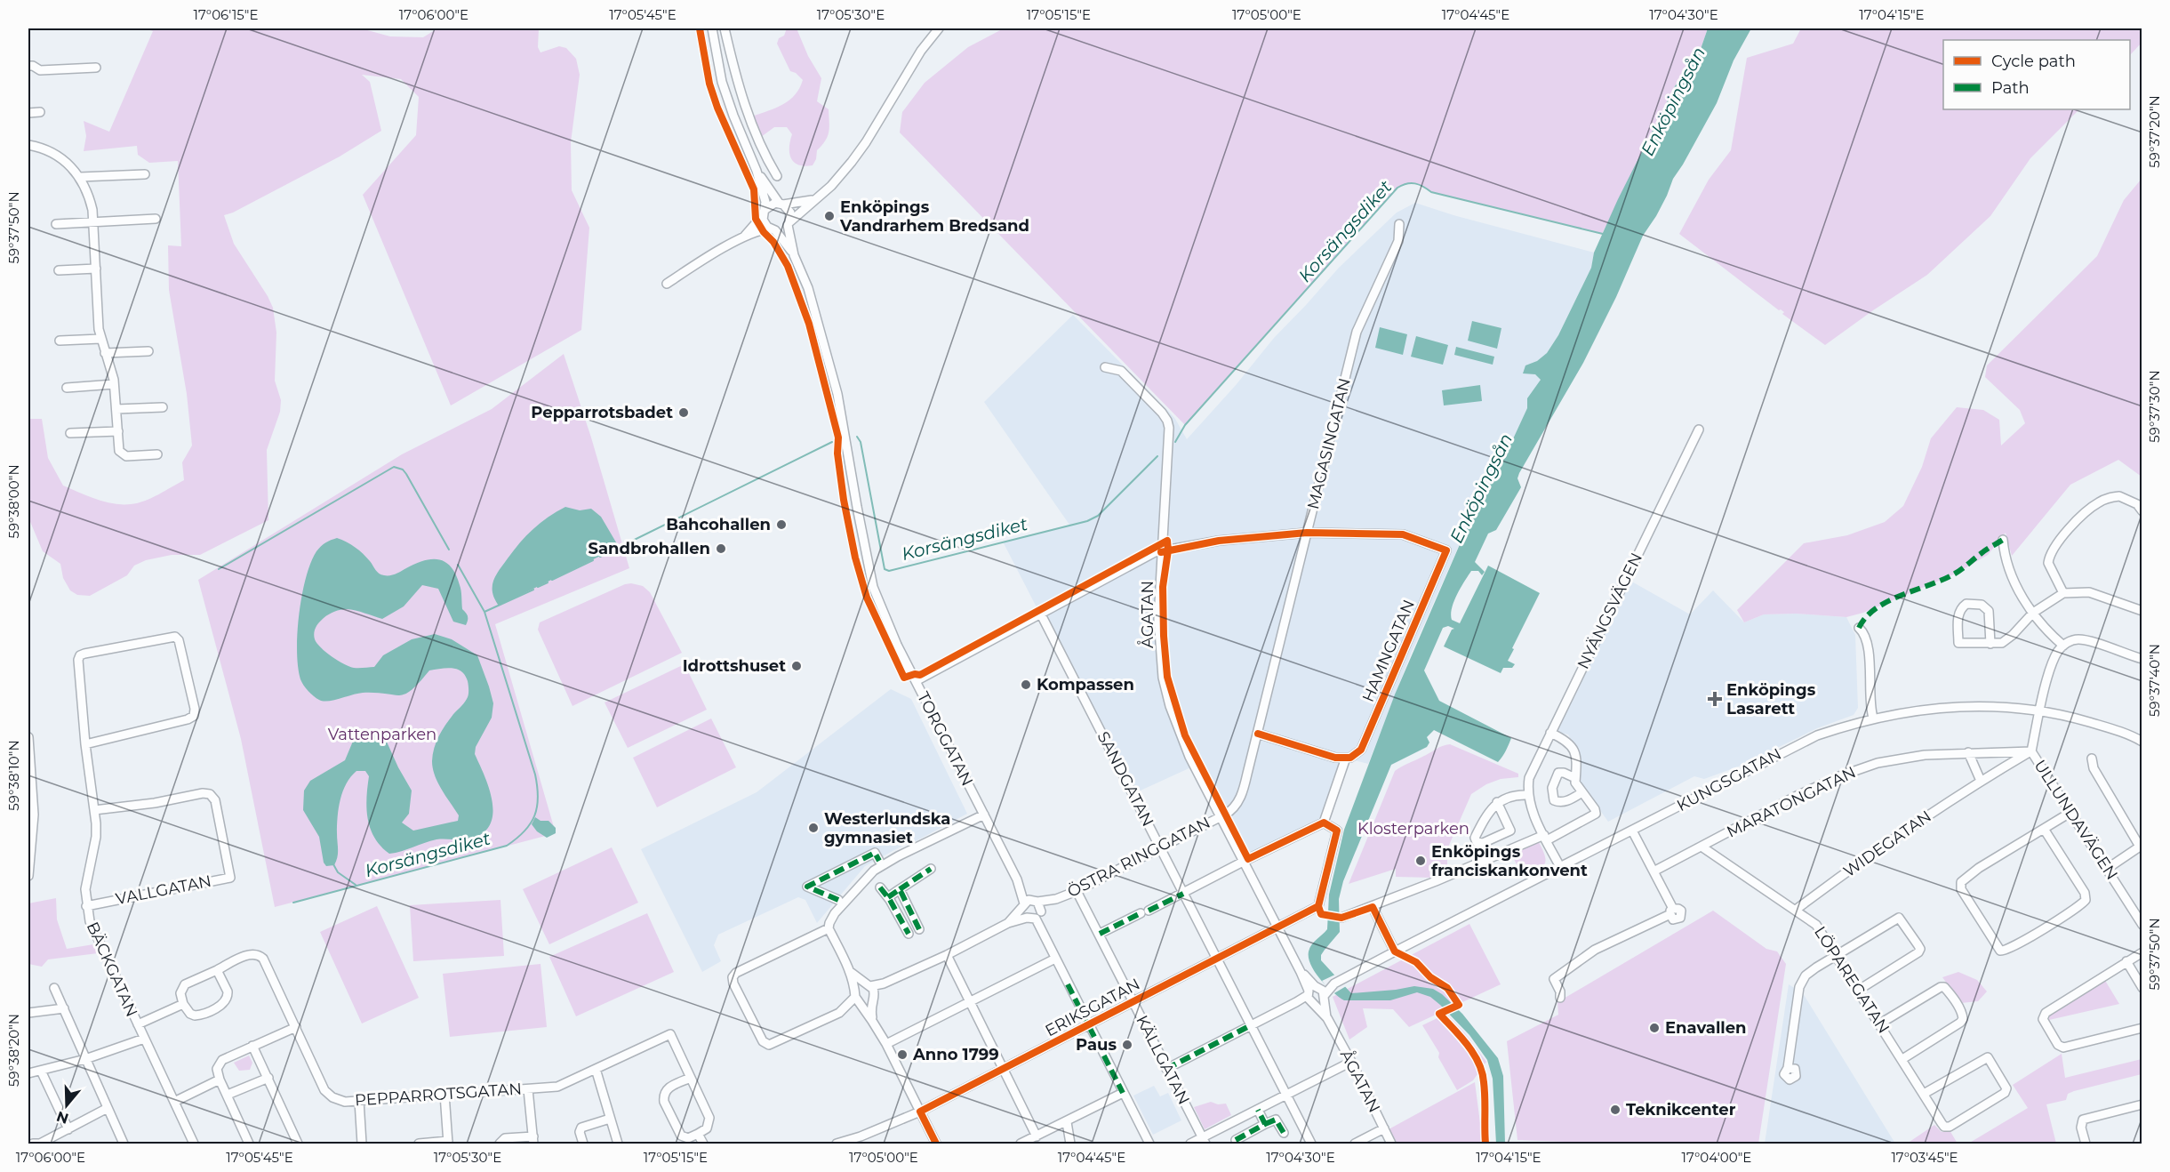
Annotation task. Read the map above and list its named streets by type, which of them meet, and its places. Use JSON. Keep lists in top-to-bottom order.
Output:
{
  "streets": {
    "street": [
      "MAGASINGATAN",
      "NYÄNGSVÄGEN",
      "ÅGATAN",
      "HAMNGATAN",
      "TORGGATAN",
      "SANDGATAN",
      "KUNGSGATAN",
      "MARATONGATAN",
      "ULLUNDAVÄGEN",
      "WIDEGATAN",
      "ÖSTRA RINGGATAN",
      "VALLGATAN",
      "BÄCKGATAN",
      "LÖPAREGATAN",
      "ERIKSGATAN",
      "KÄLLGATAN",
      "PEPPARROTSGATAN"
    ]
  },
  "crossings": [
    ["MAGASINGATAN", "ÅGATAN"],
    ["MAGASINGATAN", "HAMNGATAN"],
    ["MAGASINGATAN", "ÖSTRA RINGGATAN"],
    ["NYÄNGSVÄGEN", "KUNGSGATAN"],
    ["ÅGATAN", "KUNGSGATAN"],
    ["ÅGATAN", "ÖSTRA RINGGATAN"],
    ["ÅGATAN", "ERIKSGATAN"],
    ["TORGGATAN", "ÖSTRA RINGGATAN"],
    ["SANDGATAN", "ÖSTRA RINGGATAN"],
    ["SANDGATAN", "ERIKSGATAN"],
    ["KUNGSGATAN", "ULLUNDAVÄGEN"],
    ["MARATONGATAN", "ULLUNDAVÄGEN"],
    ["MARATONGATAN", "WIDEGATAN"],
    ["MARATONGATAN", "LÖPAREGATAN"],
    ["ULLUNDAVÄGEN", "WIDEGATAN"],
    ["WIDEGATAN", "LÖPAREGATAN"],
    ["ÖSTRA RINGGATAN", "KÄLLGATAN"],
    ["VALLGATAN", "BÄCKGATAN"],
    ["ERIKSGATAN", "KÄLLGATAN"]
  ],
  "water": ["Enköpingsån", "Korsängsdiket"],
  "parks": ["Vattenparken", "Klosterparken"],
  "places": {
    "other": [
      "Enköpings Vandrarhem Bredsand",
      "Pepparrotsbadet",
      "Bahcohallen",
      "Sandbrohallen",
      "Idrottshuset",
      "Kompassen",
      "Westerlundska gymnasiet",
      "Enköpings franciskankonvent",
      "Enavallen",
      "Paus",
      "Anno 1799",
      "Teknikcenter"
    ],
    "health": ["Enköpings Lasarett"]
  },
  "legend": ["Cycle path", "Path"],
  "north": "bottom",
  "coordinates": [
    "17°06'15\"E",
    "17°06'00\"E",
    "17°05'45\"E",
    "17°05'30\"E",
    "17°05'15\"E",
    "17°05'00\"E",
    "17°04'45\"E",
    "17°04'30\"E",
    "17°04'15\"E",
    "59°37'20\"N",
    "59°37'50\"N",
    "59°37'30\"N",
    "59°38'00\"N",
    "59°37'40\"N",
    "59°38'10\"N",
    "59°38'20\"N",
    "17°04'00\"E",
    "17°03'45\"E"
  ]
}
